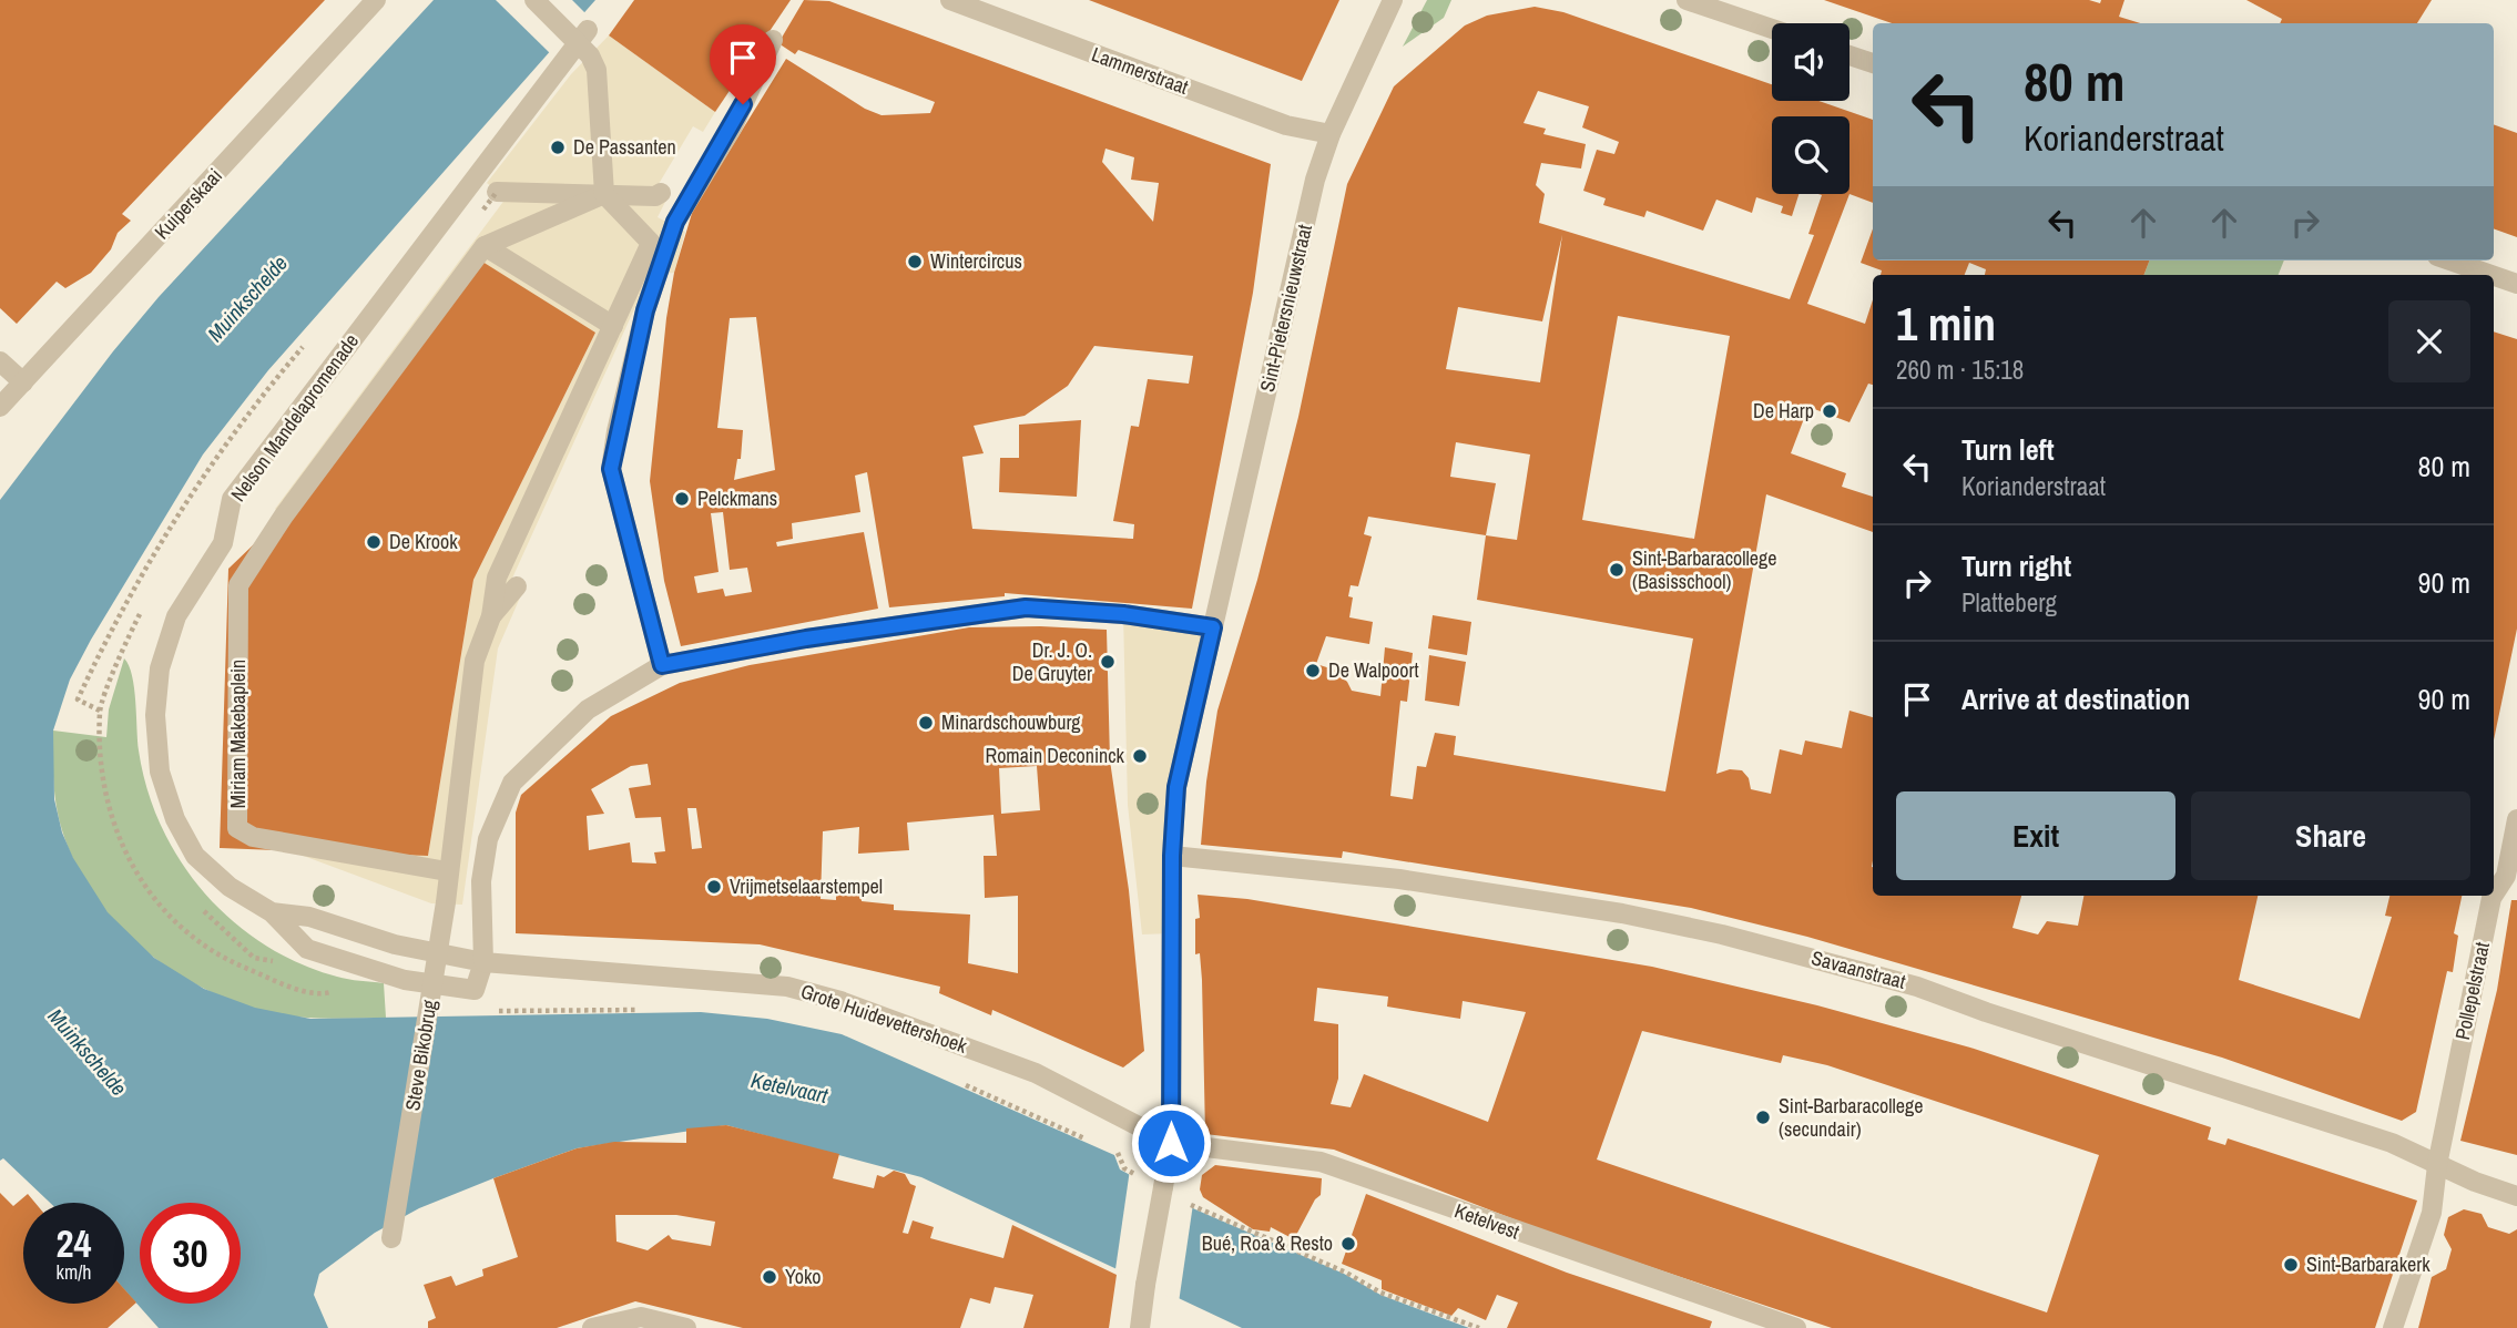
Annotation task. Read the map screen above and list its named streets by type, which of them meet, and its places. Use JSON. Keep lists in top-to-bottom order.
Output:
{
  "streets": {
    "street": [
      "Lammerstraat",
      "Kuiperskaai",
      "Sint-Pietersnieuwstraat",
      "Nelson Mandelapromenade",
      "Miriam Makebaplein",
      "Savaanstraat",
      "Pollepelstraat",
      "Grote Huidevettershoek",
      "Steve Bikobrug",
      "Ketelvest"
    ]
  },
  "crossings": [
    ["Lammerstraat", "Sint-Pietersnieuwstraat"],
    ["Sint-Pietersnieuwstraat", "Savaanstraat"],
    ["Sint-Pietersnieuwstraat", "Grote Huidevettershoek"],
    ["Sint-Pietersnieuwstraat", "Ketelvest"],
    ["Nelson Mandelapromenade", "Grote Huidevettershoek"],
    ["Miriam Makebaplein", "Steve Bikobrug"],
    ["Savaanstraat", "Pollepelstraat"],
    ["Grote Huidevettershoek", "Ketelvest"]
  ],
  "water": ["Muinkschelde", "Ketelvaart"],
  "places": [
    "De Passanten",
    "Wintercircus",
    "De Harp",
    "Pelckmans",
    "De Krook",
    "Sint-Barbaracollege (Basisschool)",
    "Dr. J. O. De Gruyter",
    "De Walpoort",
    "Minardschouwburg",
    "Romain Deconinck",
    "Vrijmetselaarstempel",
    "Sint-Barbaracollege (secundair)",
    "Bué, Roa & Resto",
    "Sint-Barbarakerk",
    "Yoko"
  ],
  "page": {
    "turn": ["80 m", "Korianderstraat"],
    "heading": ["1 min", "260 m · 15:18"],
    "list": [
      {
        "name": "Turn left",
        "note": "Korianderstraat",
        "value": "80 m"
      },
      {
        "name": "Turn right",
        "note": "Platteberg",
        "value": "90 m"
      },
      {
        "name": "Arrive at destination",
        "value": "90 m"
      }
    ],
    "buttons": ["Exit", "Share"],
    "speed": "24 km/h",
    "limit": "30"
  }
}
